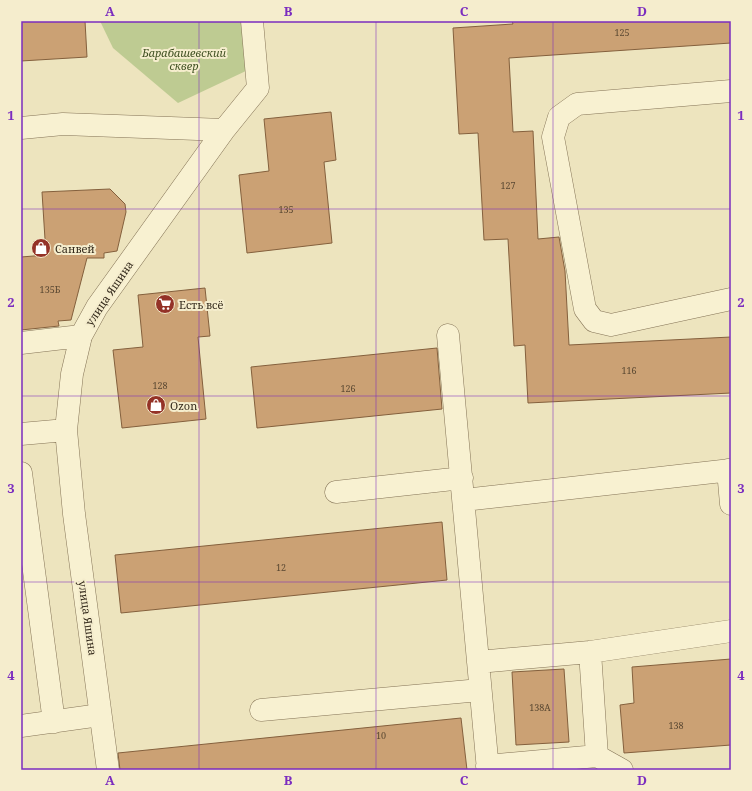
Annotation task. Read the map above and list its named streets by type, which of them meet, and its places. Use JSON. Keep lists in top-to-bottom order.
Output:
{
  "streets": {
    "street": ["улица Яшина"]
  },
  "parks": ["Барабашевский сквер"],
  "places": {
    "shop": ["Санвей", "Ozon"],
    "supermarket": ["Есть всё"]
  },
  "house_numbers": [
    "125",
    "127",
    "135",
    "135Б",
    "116",
    "128",
    "126",
    "12",
    "138А",
    "138",
    "10"
  ],
  "grid": {
    "columns": [
      "A",
      "B",
      "C",
      "D"
    ],
    "rows": [
      "1",
      "2",
      "3",
      "4"
    ]
  }
}
